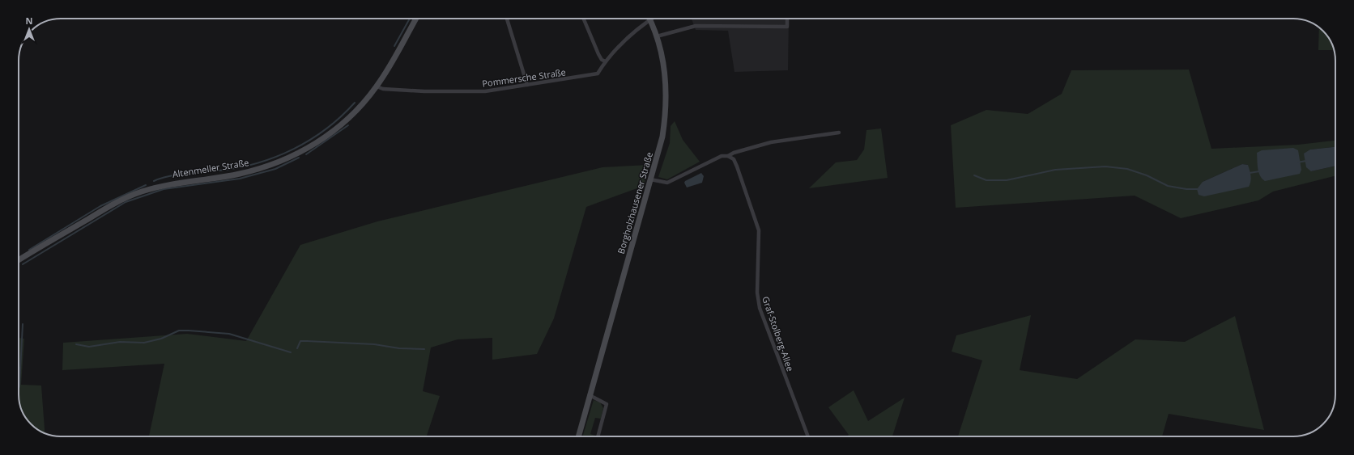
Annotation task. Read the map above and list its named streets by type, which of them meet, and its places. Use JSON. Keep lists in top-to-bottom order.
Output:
{
  "streets": {
    "street": [
      "Pommersche Straße",
      "Altenmeller Straße",
      "Borgholzhausener Straße",
      "Graf-Stolberg-Allee"
    ]
  },
  "crossings": [
    ["Pommersche Straße", "Altenmeller Straße"],
    ["Pommersche Straße", "Borgholzhausener Straße"]
  ],
  "north": "top"
}
